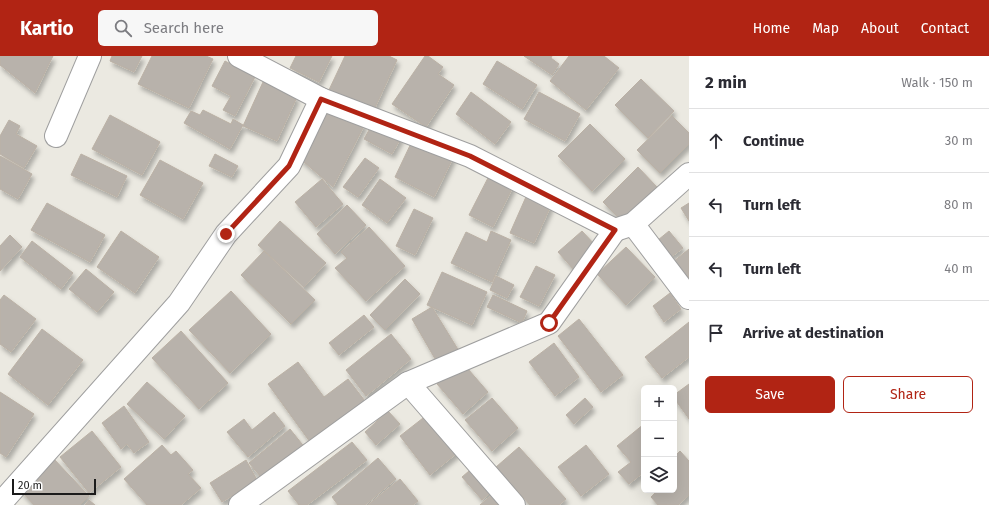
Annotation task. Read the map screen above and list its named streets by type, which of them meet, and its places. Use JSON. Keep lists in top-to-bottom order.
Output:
{
  "scale_bar": "20 m",
  "page": {
    "header": "Kartio",
    "search": "Search here",
    "nav": [
      "Home",
      "Map",
      "About",
      "Contact"
    ],
    "heading": ["2 min", "Walk · 150 m"],
    "list": [
      ["Continue", "30 m"],
      ["Turn left", "80 m"],
      ["Turn left", "40 m"],
      "Arrive at destination"
    ],
    "buttons": ["Save", "Share"],
    "map_buttons": ["+", "−"],
    "scale": "20 m"
  }
}
